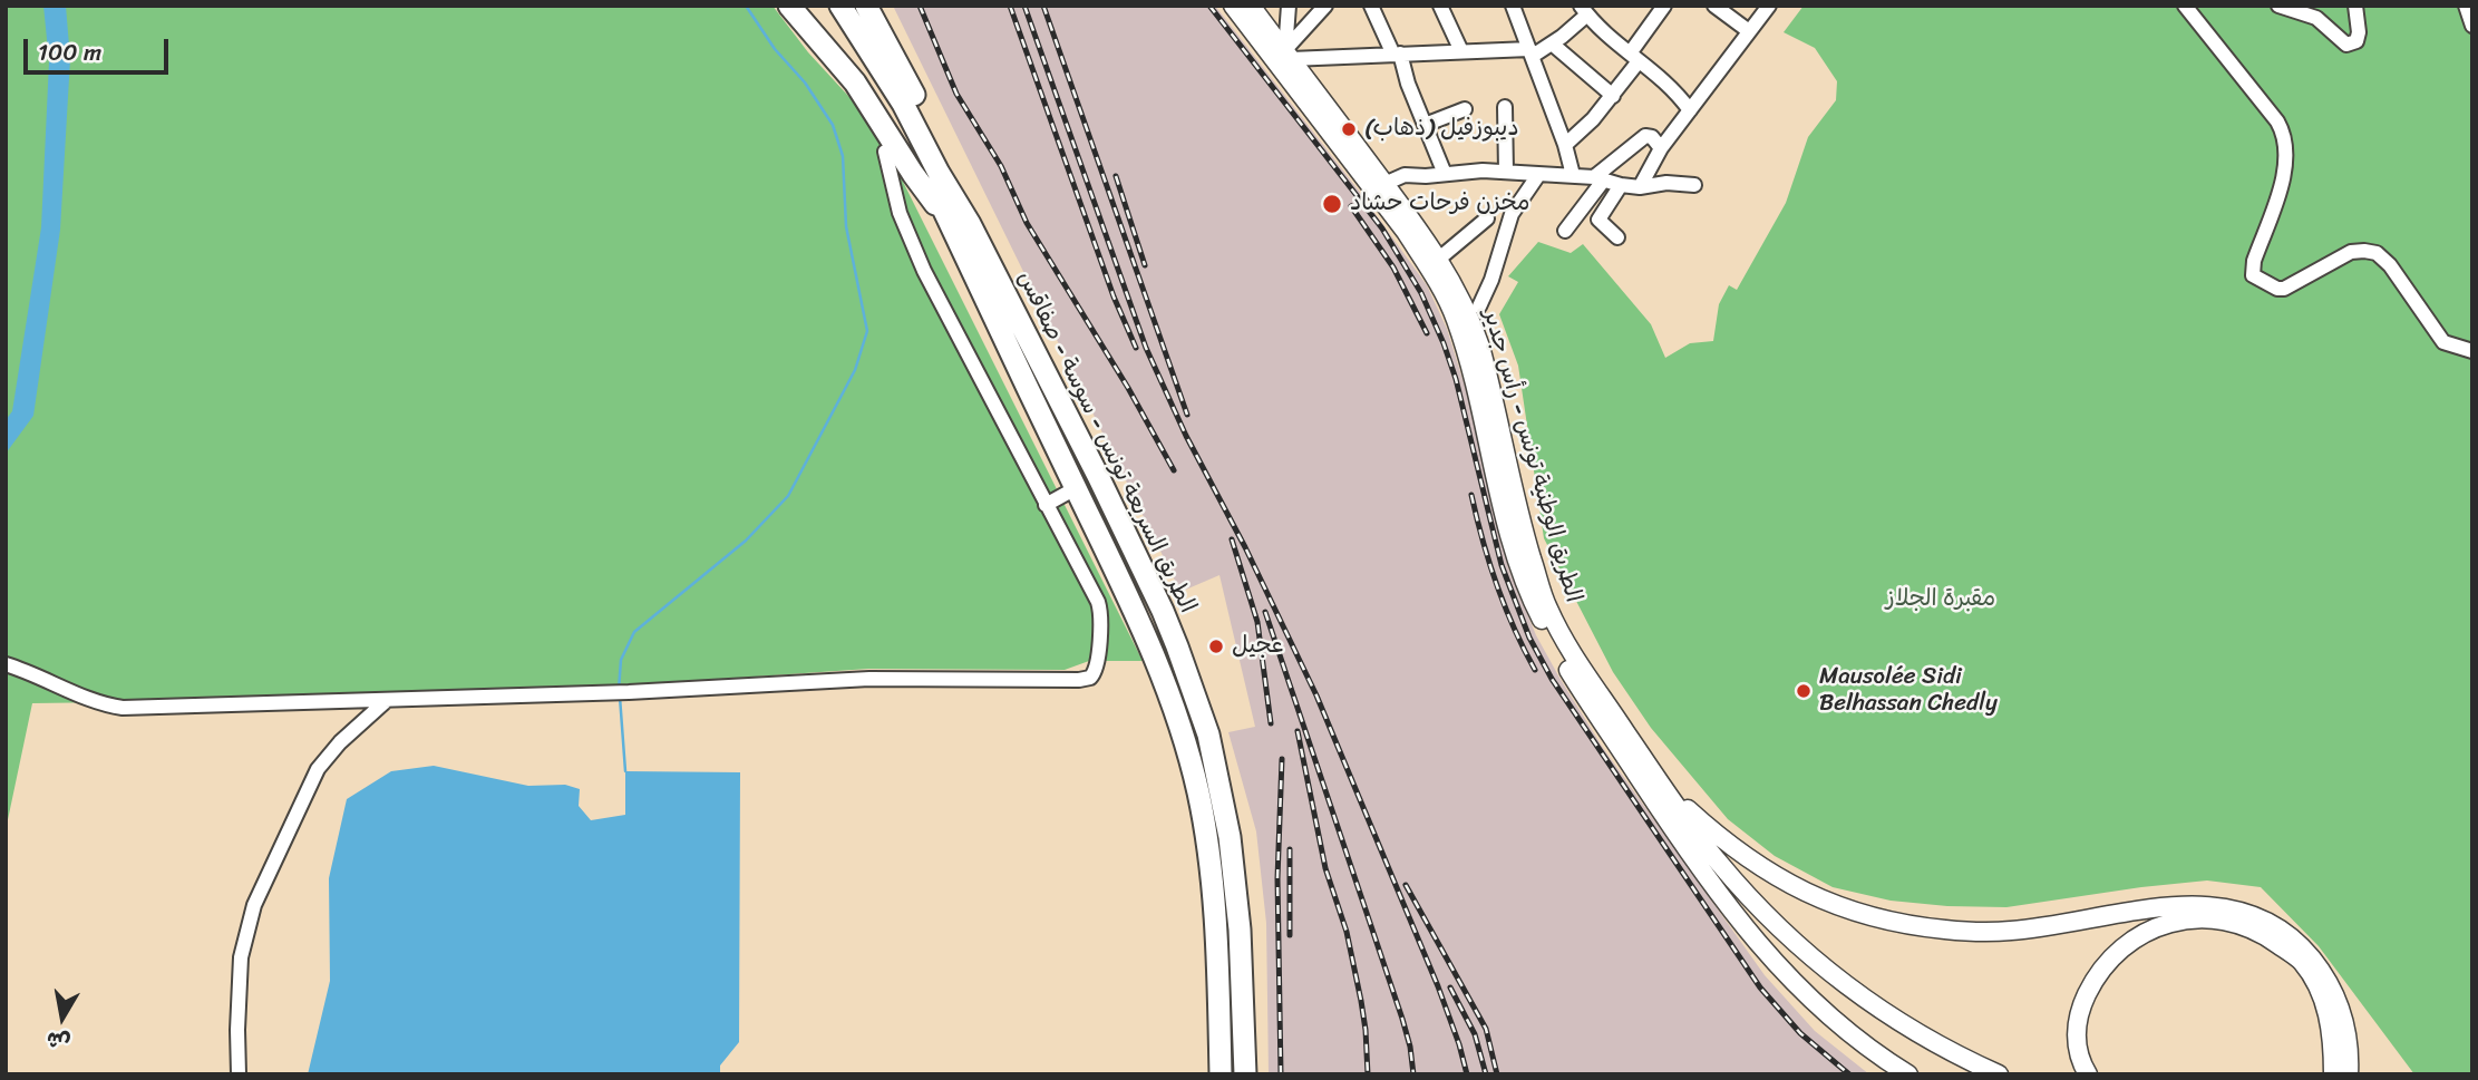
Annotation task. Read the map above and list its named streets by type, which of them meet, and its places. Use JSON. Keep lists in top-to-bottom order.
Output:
{
  "streets": {
    "highway": ["الطريق السريعة تونس - سوسة - صفاقس"],
    "main road": ["الطريق الوطنية تونس - رأس جدير"]
  },
  "parks": ["مقبرة الجلاز"],
  "places": [
    "ديبوزفيل (ذهاب)",
    "مخزن فرحات حشاد",
    "عجيل",
    "Mausolée Sidi Belhassan Chedly"
  ],
  "scale_bar": "100 m",
  "north": "bottom"
}
